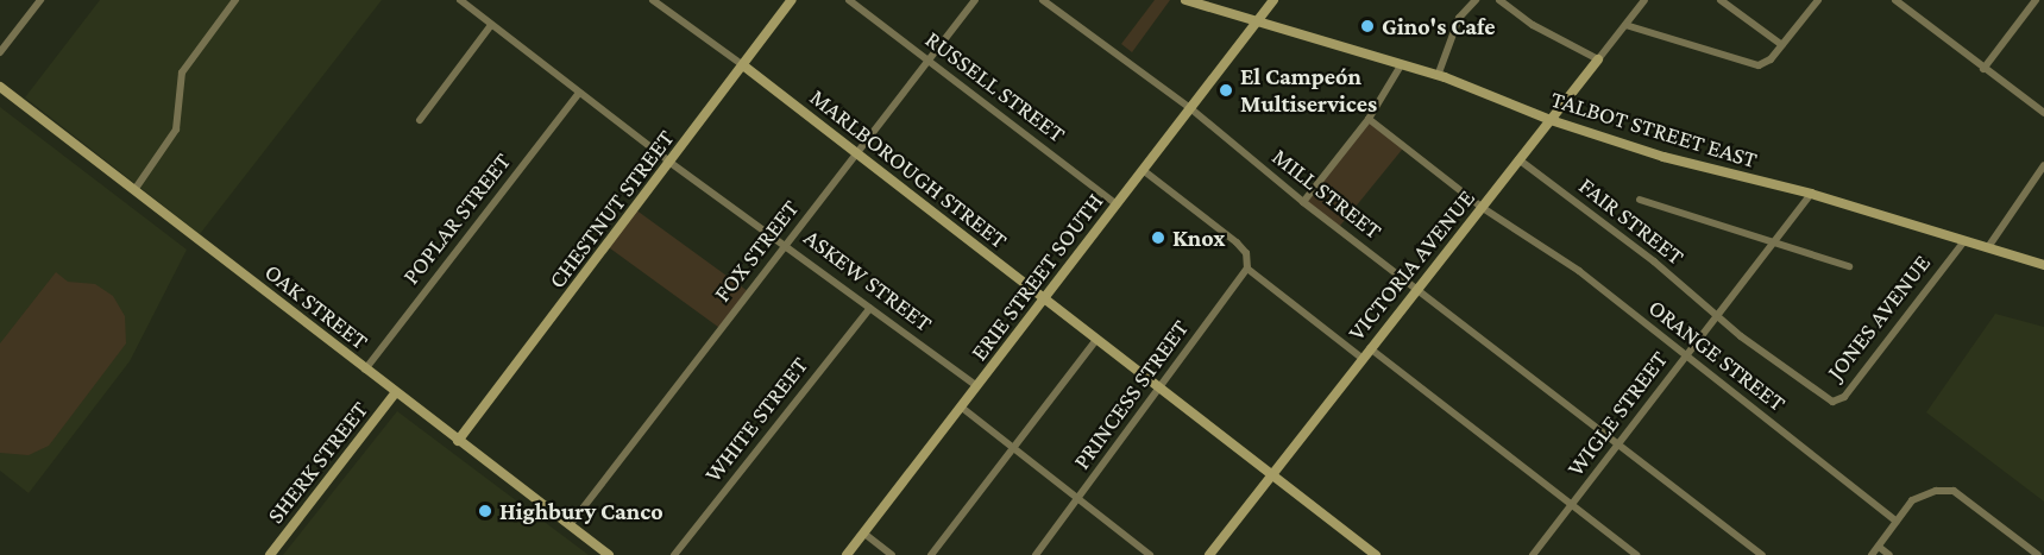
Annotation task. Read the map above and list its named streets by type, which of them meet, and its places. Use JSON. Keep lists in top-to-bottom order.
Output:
{
  "streets": {
    "main road": [
      "TALBOT STREET EAST",
      "MARLBOROUGH STREET",
      "CHESTNUT STREET",
      "VICTORIA AVENUE",
      "ERIE STREET SOUTH",
      "OAK STREET",
      "SHERK STREET"
    ],
    "street": [
      "RUSSELL STREET",
      "MILL STREET",
      "POPLAR STREET",
      "FAIR STREET",
      "FOX STREET",
      "ASKEW STREET",
      "JONES AVENUE",
      "ORANGE STREET",
      "PRINCESS STREET",
      "WIGLE STREET",
      "WHITE STREET"
    ]
  },
  "crossings": [
    ["RUSSELL STREET", "FOX STREET"],
    ["RUSSELL STREET", "ERIE STREET SOUTH"],
    ["TALBOT STREET EAST", "VICTORIA AVENUE"],
    ["TALBOT STREET EAST", "ERIE STREET SOUTH"],
    ["TALBOT STREET EAST", "JONES AVENUE"],
    ["TALBOT STREET EAST", "WIGLE STREET"],
    ["MARLBOROUGH STREET", "CHESTNUT STREET"],
    ["MARLBOROUGH STREET", "FOX STREET"],
    ["MARLBOROUGH STREET", "VICTORIA AVENUE"],
    ["MARLBOROUGH STREET", "ERIE STREET SOUTH"],
    ["MARLBOROUGH STREET", "PRINCESS STREET"],
    ["MILL STREET", "VICTORIA AVENUE"],
    ["MILL STREET", "ERIE STREET SOUTH"],
    ["MILL STREET", "WIGLE STREET"],
    ["CHESTNUT STREET", "ASKEW STREET"],
    ["CHESTNUT STREET", "OAK STREET"],
    ["POPLAR STREET", "ASKEW STREET"],
    ["POPLAR STREET", "OAK STREET"],
    ["FAIR STREET", "VICTORIA AVENUE"],
    ["FAIR STREET", "JONES AVENUE"],
    ["FAIR STREET", "WIGLE STREET"],
    ["FOX STREET", "ASKEW STREET"],
    ["FOX STREET", "OAK STREET"],
    ["VICTORIA AVENUE", "ORANGE STREET"],
    ["ERIE STREET SOUTH", "ASKEW STREET"],
    ["ASKEW STREET", "WHITE STREET"],
    ["OAK STREET", "SHERK STREET"],
    ["JONES AVENUE", "WIGLE STREET"],
    ["ORANGE STREET", "WIGLE STREET"]
  ],
  "places": [
    "Gino's Cafe",
    "El Campeón Multiservices",
    "Knox",
    "Highbury Canco"
  ]
}
